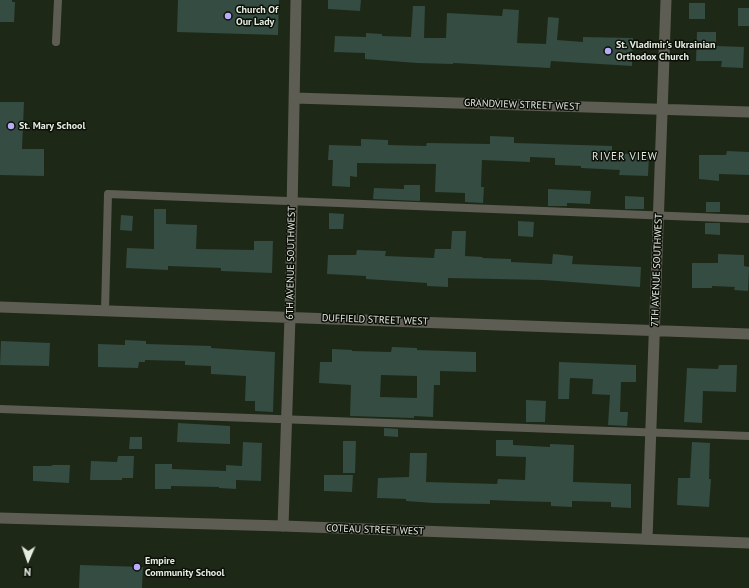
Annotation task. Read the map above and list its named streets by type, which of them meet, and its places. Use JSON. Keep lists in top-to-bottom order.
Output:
{
  "streets": {
    "street": [
      "GRANDVIEW STREET WEST",
      "6TH AVENUE SOUTHWEST",
      "7TH AVENUE SOUTHWEST",
      "DUFFIELD STREET WEST",
      "COTEAU STREET WEST"
    ]
  },
  "crossings": [
    ["GRANDVIEW STREET WEST", "6TH AVENUE SOUTHWEST"],
    ["GRANDVIEW STREET WEST", "7TH AVENUE SOUTHWEST"],
    ["6TH AVENUE SOUTHWEST", "DUFFIELD STREET WEST"],
    ["6TH AVENUE SOUTHWEST", "COTEAU STREET WEST"],
    ["7TH AVENUE SOUTHWEST", "DUFFIELD STREET WEST"],
    ["7TH AVENUE SOUTHWEST", "COTEAU STREET WEST"]
  ],
  "districts": ["RIVER VIEW"],
  "places": [
    "Church Of Our Lady",
    "St. Vladimir's Ukrainian Orthodox Church",
    "St. Mary School",
    "Empire Community School"
  ],
  "north": "bottom"
}
